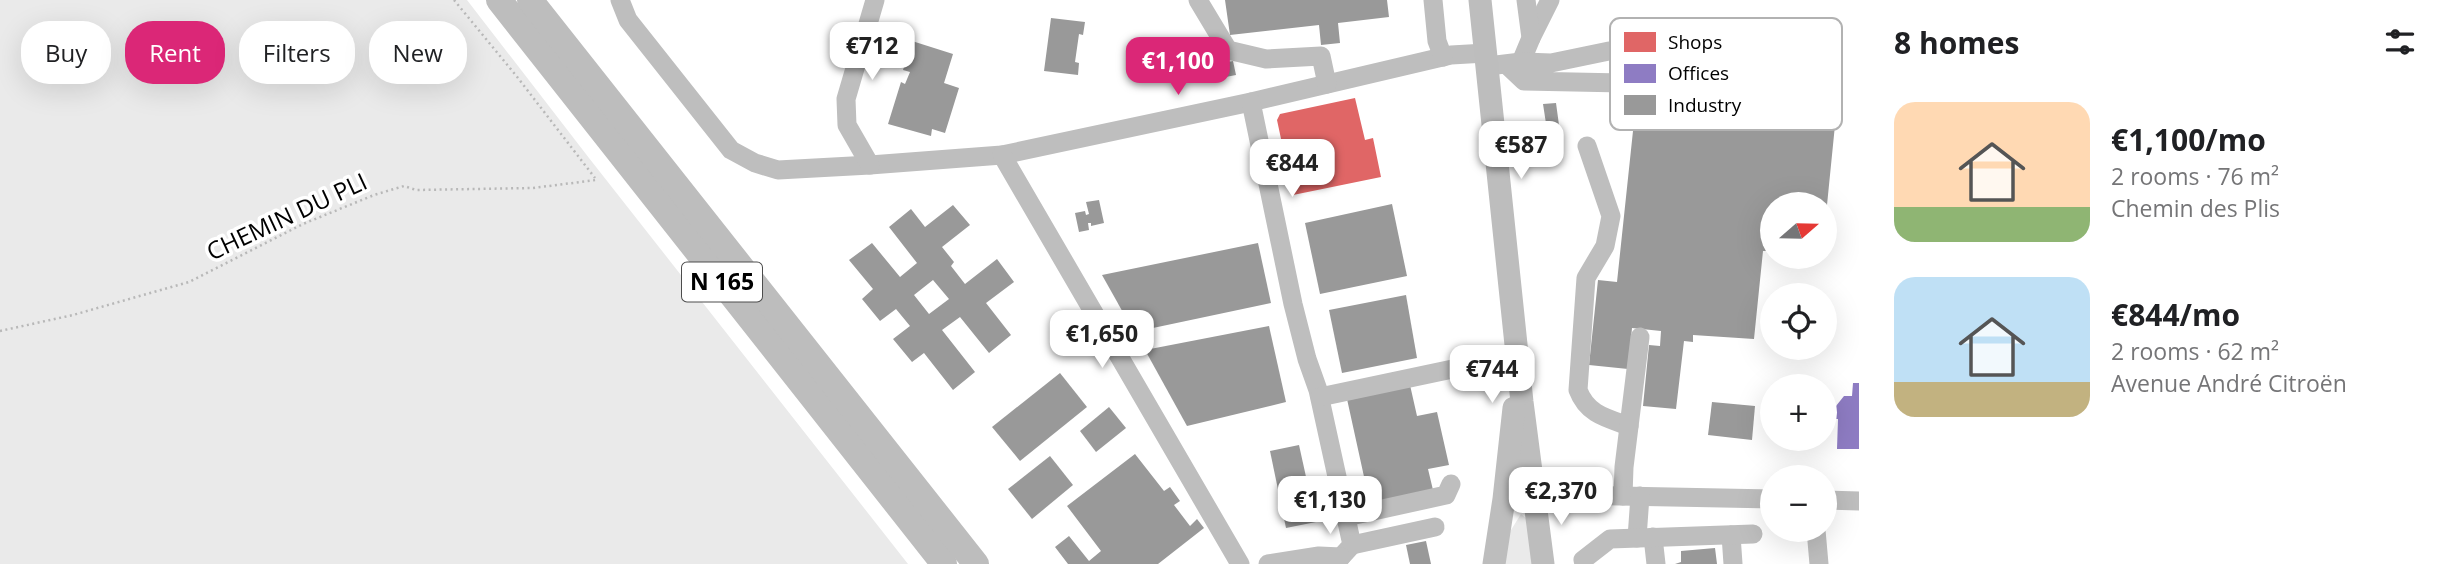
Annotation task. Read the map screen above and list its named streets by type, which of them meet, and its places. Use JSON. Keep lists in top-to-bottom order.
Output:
{
  "streets": {
    "highway": ["N 165"],
    "path": ["CHEMIN DU PLI"]
  },
  "legend": ["Shops", "Offices", "Industry"],
  "north": "right",
  "page": {
    "heading": "8 homes",
    "chip": [
      "Buy",
      "Rent",
      "Filters",
      "New"
    ],
    "price": [
      "€712",
      "€1,100",
      "€587",
      "€844",
      "€1,650",
      "€744",
      "€2,370",
      "€1,130"
    ],
    "list": [
      {
        "name": "€1,100/mo",
        "note": "2 rooms · 76 m² · Chemin des Plis"
      },
      {
        "name": "€844/mo",
        "note": "2 rooms · 62 m² · Avenue André Citroën"
      }
    ],
    "map_buttons": ["+", "−"]
  }
}
